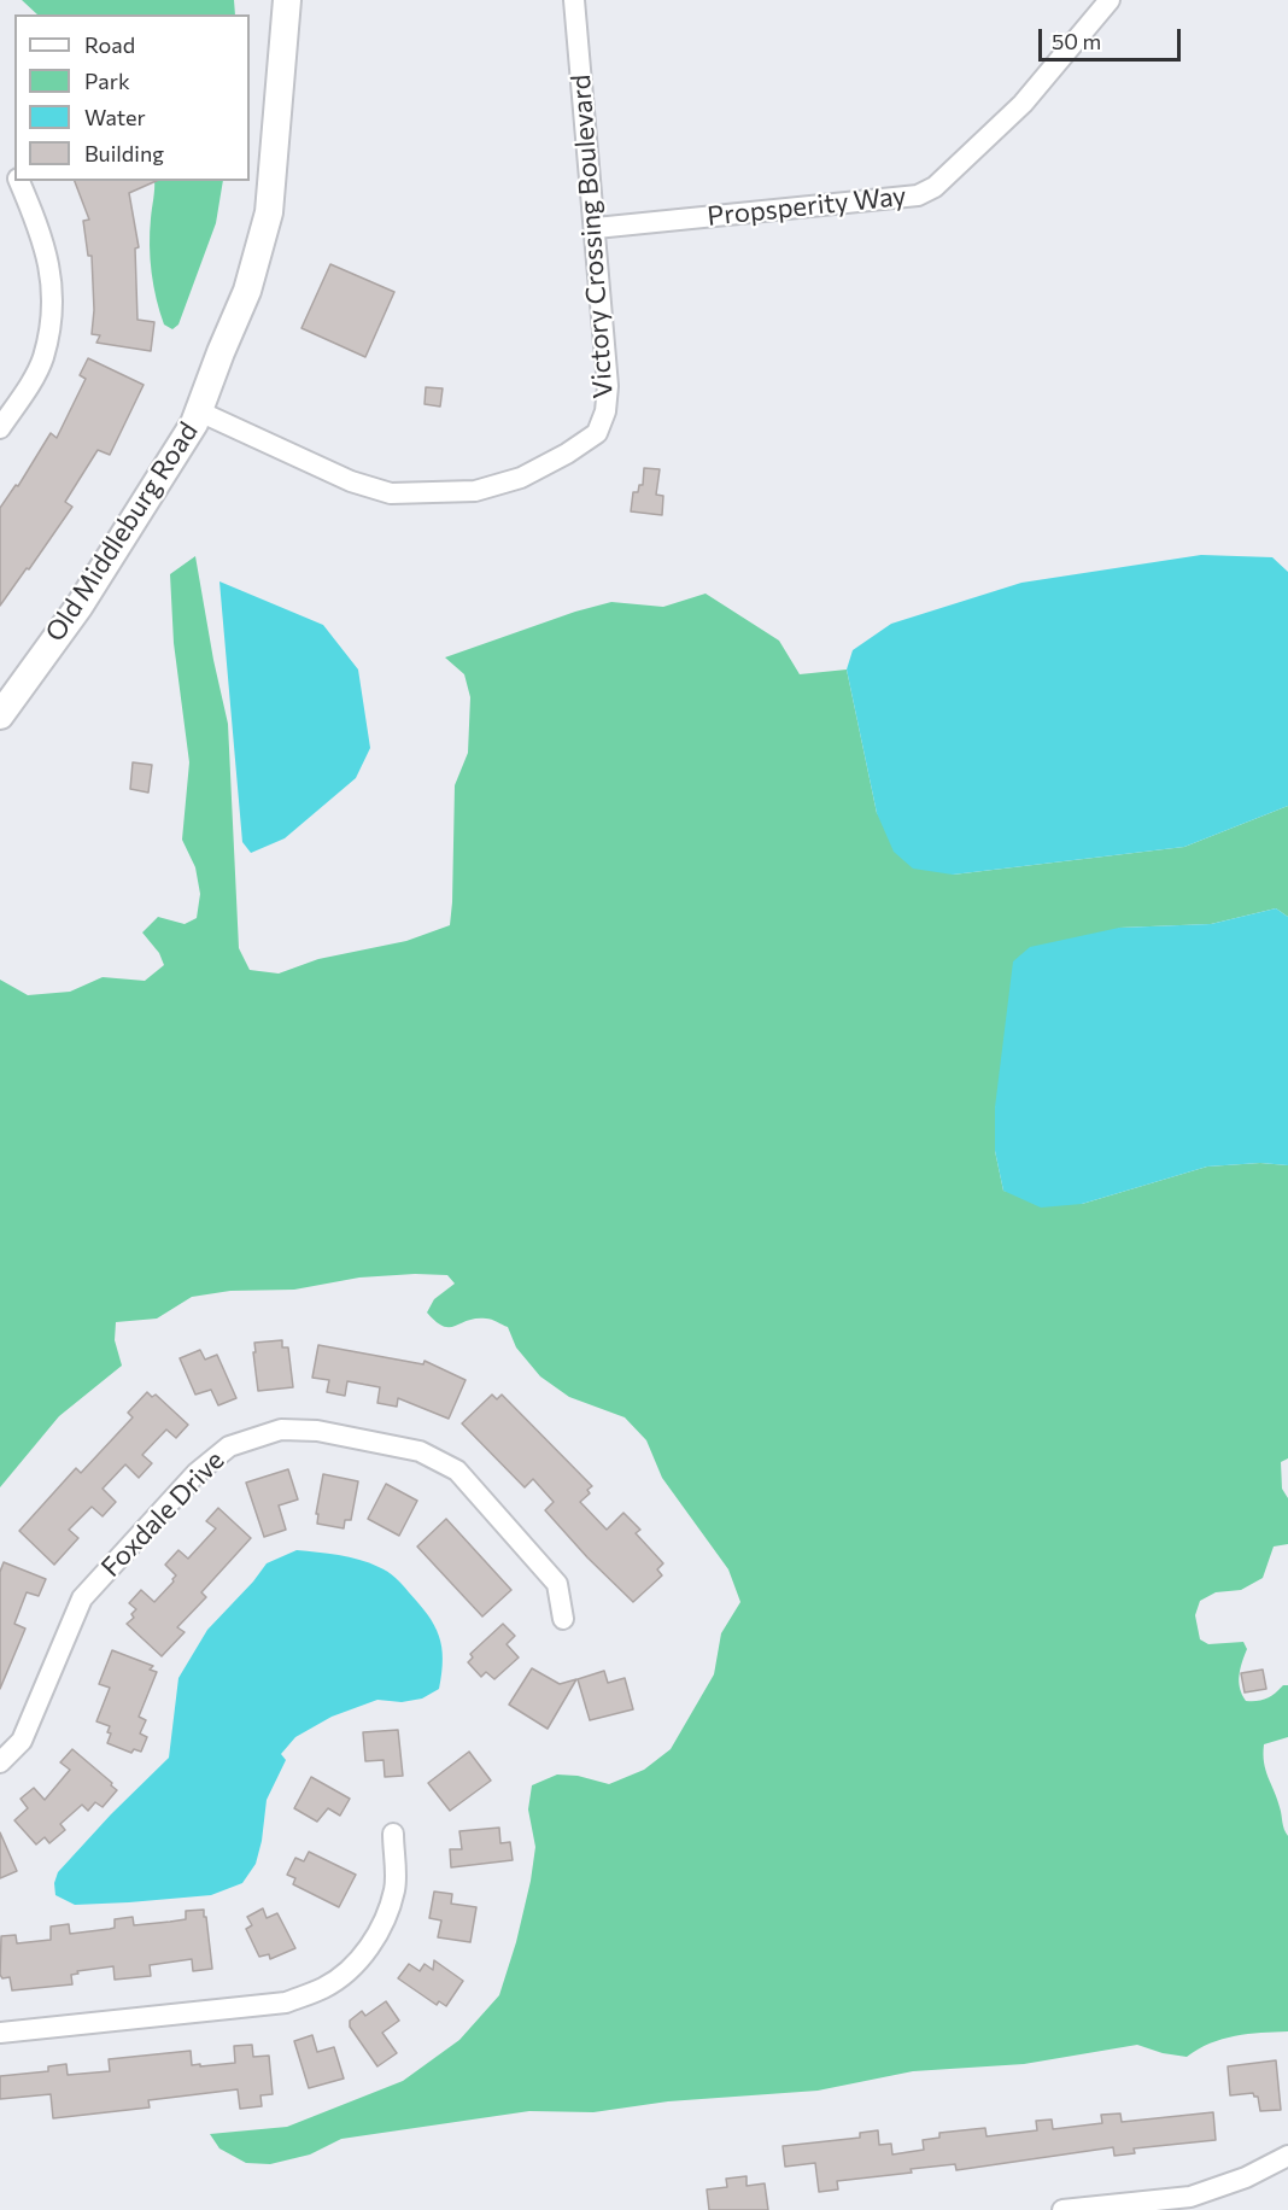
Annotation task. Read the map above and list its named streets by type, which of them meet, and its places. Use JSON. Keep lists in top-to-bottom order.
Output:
{
  "streets": {
    "main road": ["Old Middleburg Road"],
    "street": ["Propsperity Way", "Victory Crossing Boulevard", "Foxdale Drive"]
  },
  "crossings": [
    ["Propsperity Way", "Victory Crossing Boulevard"],
    ["Victory Crossing Boulevard", "Old Middleburg Road"]
  ],
  "legend": [
    "Road",
    "Park",
    "Water",
    "Building"
  ],
  "scale_bar": "50 m"
}
